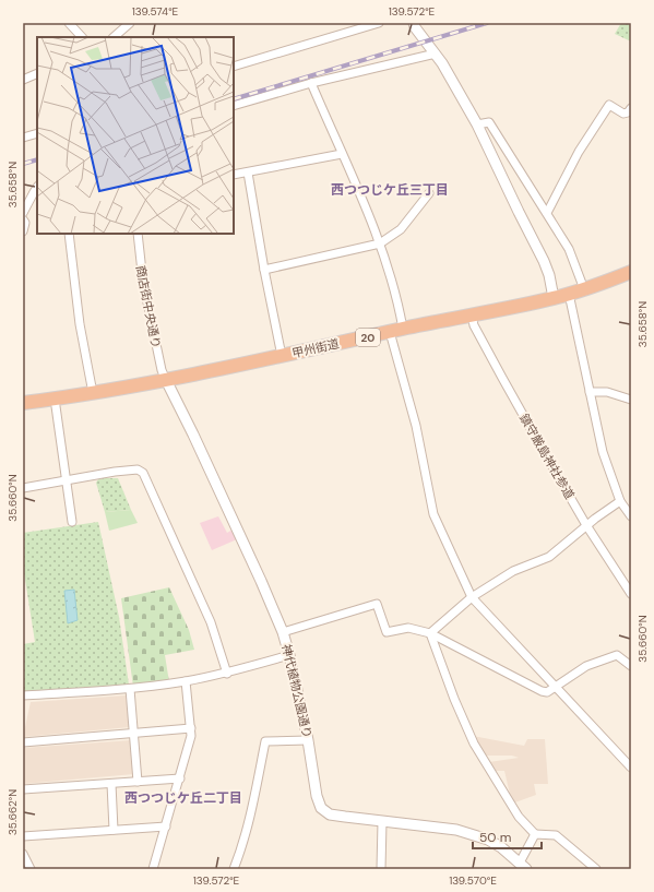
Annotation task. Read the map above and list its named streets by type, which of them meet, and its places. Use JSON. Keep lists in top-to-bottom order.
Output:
{
  "streets": {
    "highway": ["20", "甲州街道"],
    "street": ["商店街中央通り", "鎮守厳島神社参道", "神代植物公園通り"]
  },
  "crossings": [
    ["商店街中央通り", "甲州街道"],
    ["商店街中央通り", "神代植物公園通り"],
    ["甲州街道", "鎮守厳島神社参道"],
    ["甲州街道", "神代植物公園通り"]
  ],
  "districts": ["西つつじケ丘三丁目", "西つつじケ丘二丁目"],
  "scale_bar": "50 m",
  "coordinates": [
    "139.574°E",
    "139.572°E",
    "35.658°N",
    "35.660°N",
    "35.662°N",
    "139.570°E"
  ]
}
